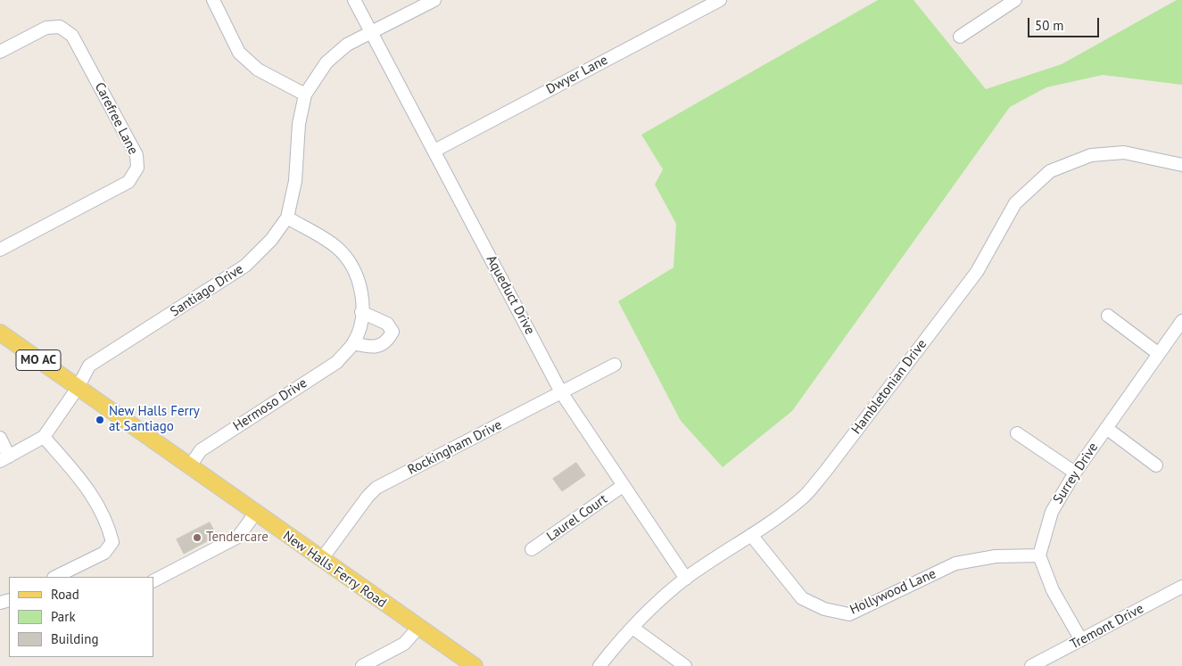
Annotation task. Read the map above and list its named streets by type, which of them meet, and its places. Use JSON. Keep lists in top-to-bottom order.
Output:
{
  "streets": {
    "main road": ["MO AC", "New Halls Ferry Road"],
    "street": [
      "Dwyer Lane",
      "Carefree Lane",
      "Santiago Drive",
      "Aqueduct Drive",
      "Hambletonian Drive",
      "Hermoso Drive",
      "Rockingham Drive",
      "Surrey Drive",
      "Laurel Court",
      "Hollywood Lane",
      "Tremont Drive"
    ]
  },
  "crossings": [
    ["Dwyer Lane", "Aqueduct Drive"],
    ["Santiago Drive", "Aqueduct Drive"],
    ["Santiago Drive", "Hermoso Drive"],
    ["Santiago Drive", "New Halls Ferry Road"],
    ["Aqueduct Drive", "Hambletonian Drive"],
    ["Aqueduct Drive", "Rockingham Drive"],
    ["Aqueduct Drive", "Laurel Court"],
    ["Hambletonian Drive", "Hollywood Lane"],
    ["Hermoso Drive", "New Halls Ferry Road"],
    ["Rockingham Drive", "New Halls Ferry Road"],
    ["Surrey Drive", "Hollywood Lane"]
  ],
  "places": ["New Halls Ferry at Santiago", "Tendercare"],
  "legend": ["Road", "Park", "Building"],
  "scale_bar": "50 m"
}
